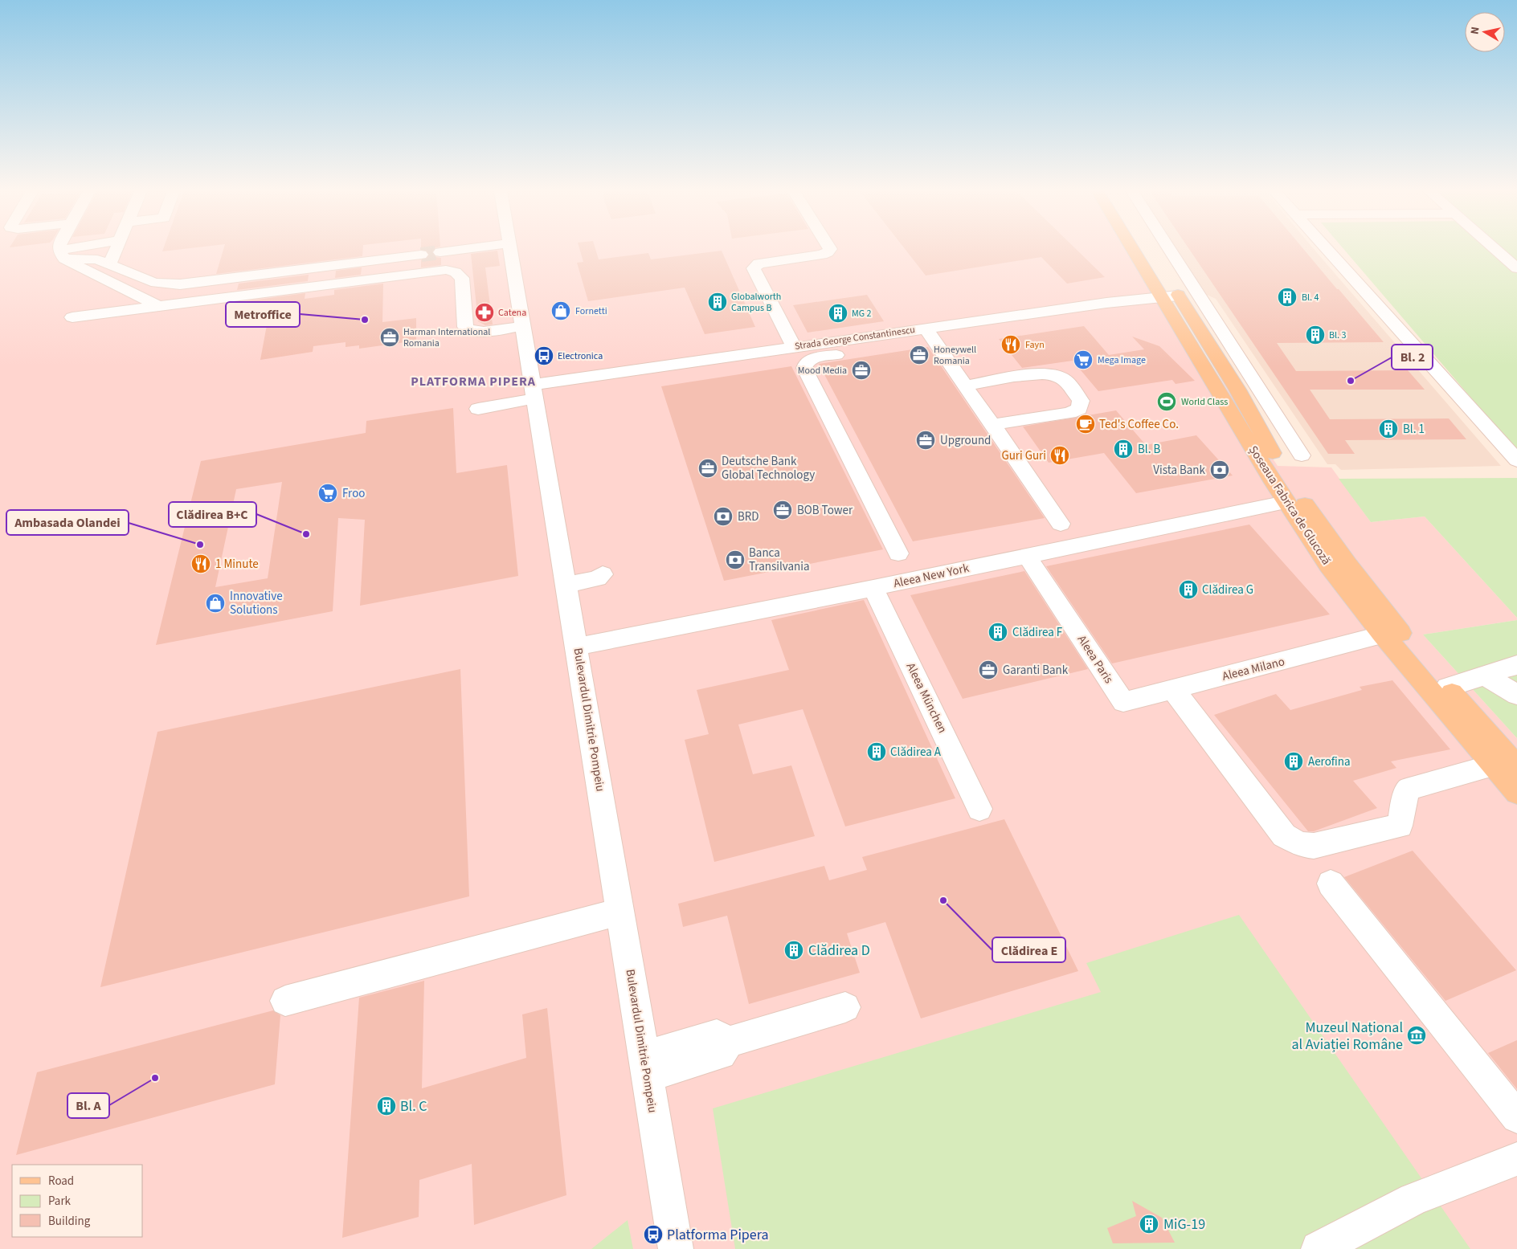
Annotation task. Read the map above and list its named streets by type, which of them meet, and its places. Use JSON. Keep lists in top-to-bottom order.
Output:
{
  "streets": {
    "main road": ["Șoseaua Fabrica de Glucoză"],
    "street": [
      "Strada George Constantinescu",
      "Aleea New York",
      "Aleea Paris",
      "Aleea Milano",
      "Aleea München",
      "Bulevardul Dimitrie Pompeiu"
    ]
  },
  "crossings": [
    ["Strada George Constantinescu", "Șoseaua Fabrica de Glucoză"],
    ["Strada George Constantinescu", "Bulevardul Dimitrie Pompeiu"],
    ["Șoseaua Fabrica de Glucoză", "Aleea New York"],
    ["Șoseaua Fabrica de Glucoză", "Aleea Milano"],
    ["Aleea New York", "Aleea Paris"],
    ["Aleea New York", "Aleea München"],
    ["Aleea New York", "Bulevardul Dimitrie Pompeiu"],
    ["Aleea Paris", "Aleea Milano"]
  ],
  "districts": ["PLATFORMA PIPERA"],
  "places": {
    "building": [
      "Bl. 4",
      "Globalworth Campus B",
      "MG 2",
      "Bl. 3",
      "Bl. 1",
      "Bl. B",
      "Clădirea G",
      "Clădirea F",
      "Clădirea A",
      "Aerofina",
      "Clădirea D",
      "Bl. C",
      "MiG-19"
    ],
    "shop": ["Fornetti", "Innovative Solutions"],
    "pharmacy": ["Catena"],
    "other": [
      "Metroffice",
      "Bl. 2",
      "Clădirea B+C",
      "Ambasada Olandei",
      "Clădirea E",
      "Bl. A"
    ],
    "office": [
      "Harman International Romania",
      "Honeywell Romania",
      "Mood Media",
      "Upground",
      "Deutsche Bank Global Technology",
      "BOB Tower",
      "Garanti Bank"
    ],
    "restaurant": ["Fayn", "Guri Guri", "1 Minute"],
    "bus stop": ["Electronica", "Platforma Pipera"],
    "supermarket": ["Mega Image", "Froo"],
    "sports": ["World Class"],
    "cafe": ["Ted's Coffee Co."],
    "bank": ["Vista Bank", "BRD", "Banca Transilvania"],
    "museum": ["Muzeul Național al Aviației Române"]
  },
  "legend": ["Road", "Park", "Building"],
  "north": "left"
}
